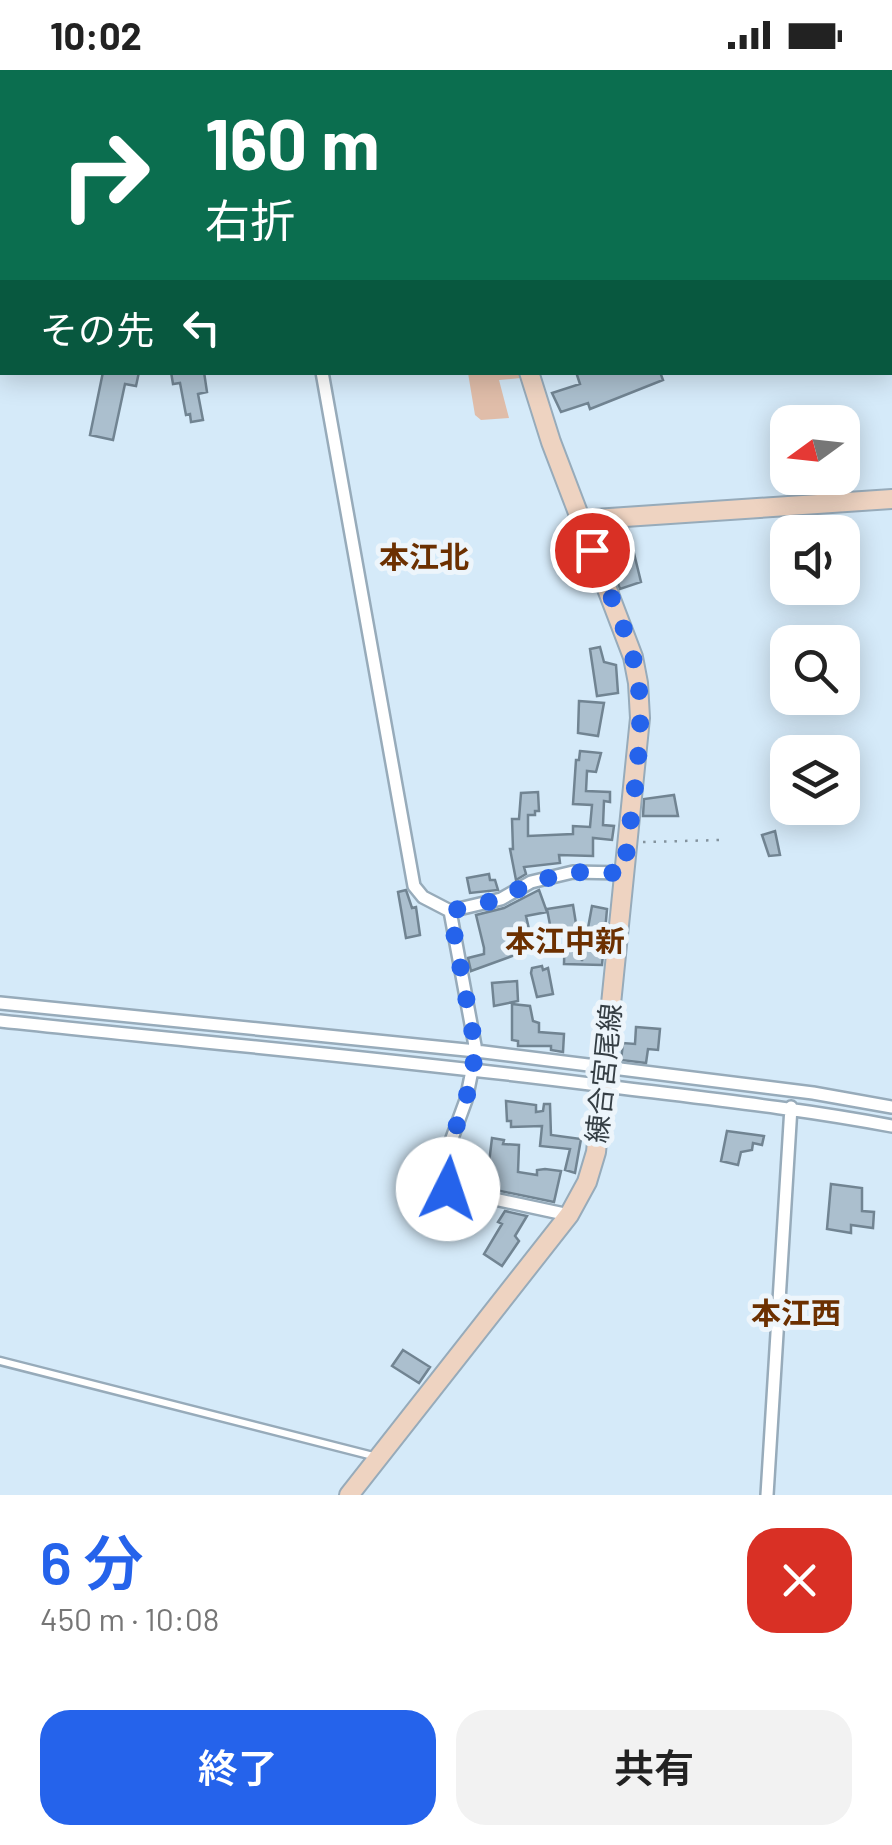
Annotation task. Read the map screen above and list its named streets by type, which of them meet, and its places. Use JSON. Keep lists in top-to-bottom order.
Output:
{
  "streets": {
    "main road": ["練合宮尾線"]
  },
  "districts": ["本江北", "本江中新", "本江西"],
  "north": "left",
  "page": {
    "status": "10:02",
    "turn": ["160 m", "右折"],
    "then": "その先",
    "heading": ["6 分", "450 m · 10:08"],
    "buttons": ["終了", "共有"]
  }
}
